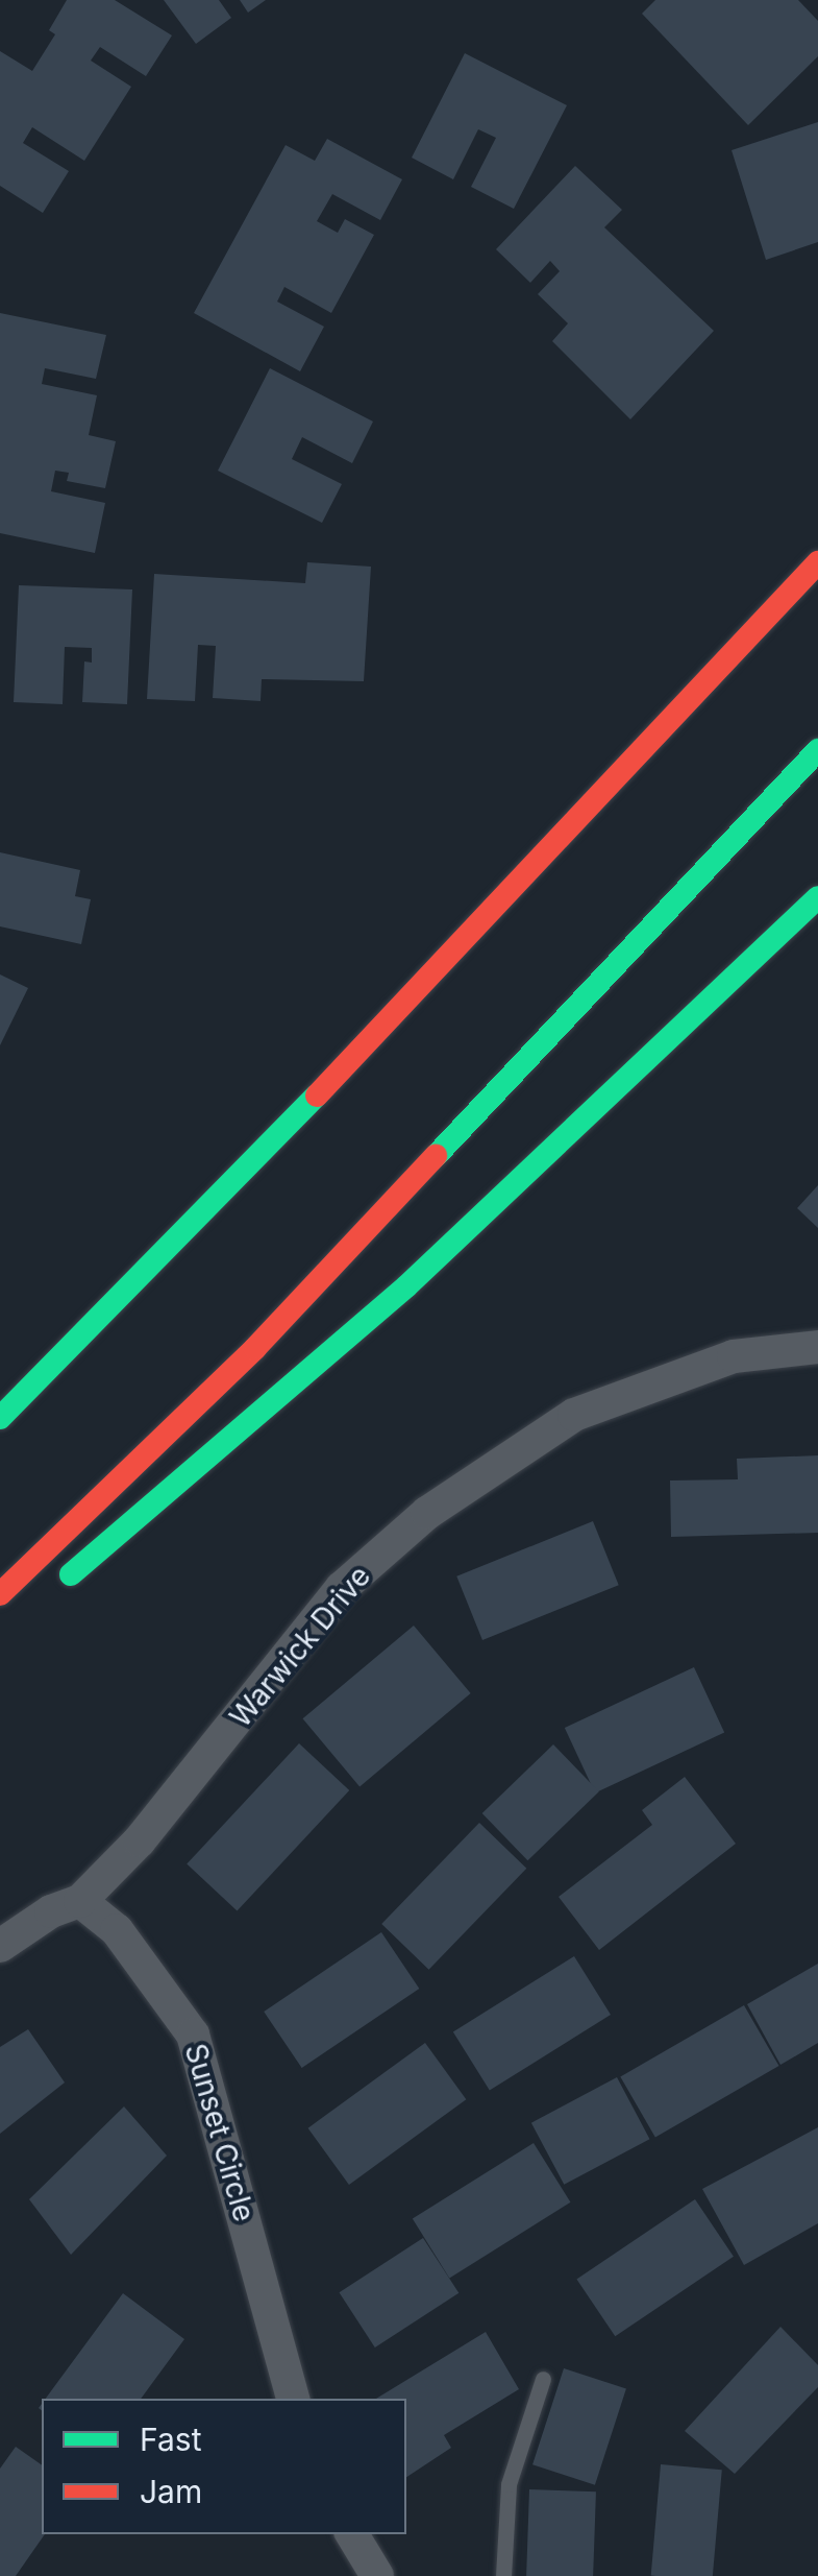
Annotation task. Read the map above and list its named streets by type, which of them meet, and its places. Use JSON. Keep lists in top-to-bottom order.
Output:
{
  "streets": {
    "street": ["Warwick Drive", "Sunset Circle"]
  },
  "crossings": [
    ["Warwick Drive", "Sunset Circle"]
  ],
  "legend": ["Fast", "Jam"]
}
